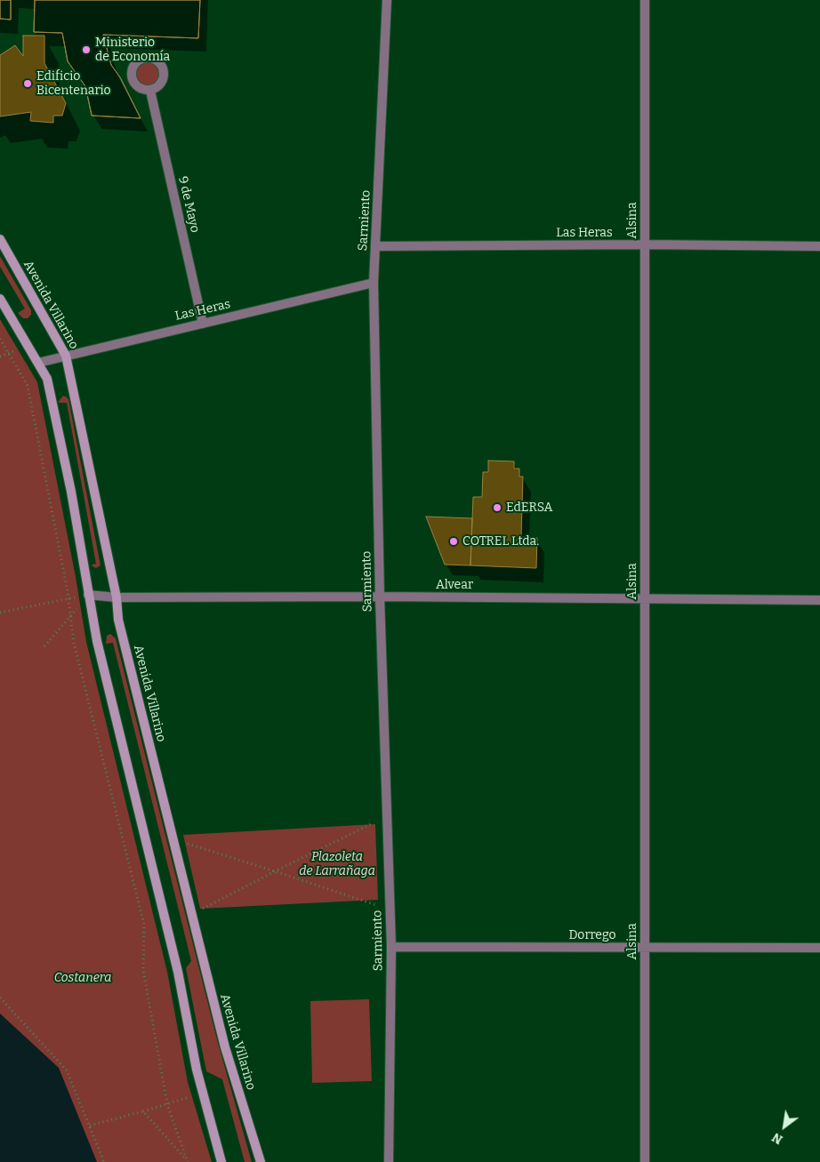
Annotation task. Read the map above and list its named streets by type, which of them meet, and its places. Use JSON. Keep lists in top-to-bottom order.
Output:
{
  "streets": {
    "main road": ["Avenida Villarino"],
    "street": [
      "9 de Mayo",
      "Sarmiento",
      "Alsina",
      "Las Heras",
      "Alvear",
      "Dorrego"
    ]
  },
  "crossings": [
    ["9 de Mayo", "Las Heras"],
    ["Sarmiento", "Las Heras"],
    ["Sarmiento", "Alvear"],
    ["Sarmiento", "Dorrego"],
    ["Alsina", "Las Heras"],
    ["Alsina", "Alvear"],
    ["Alsina", "Dorrego"],
    ["Las Heras", "Avenida Villarino"],
    ["Avenida Villarino", "Alvear"]
  ],
  "parks": ["Plazoleta de Larrañaga", "Costanera"],
  "places": [
    "Ministerio de Economía",
    "Edificio Bicentenario",
    "EdERSA",
    "COTREL Ltda."
  ],
  "north": "bottom left"
}
